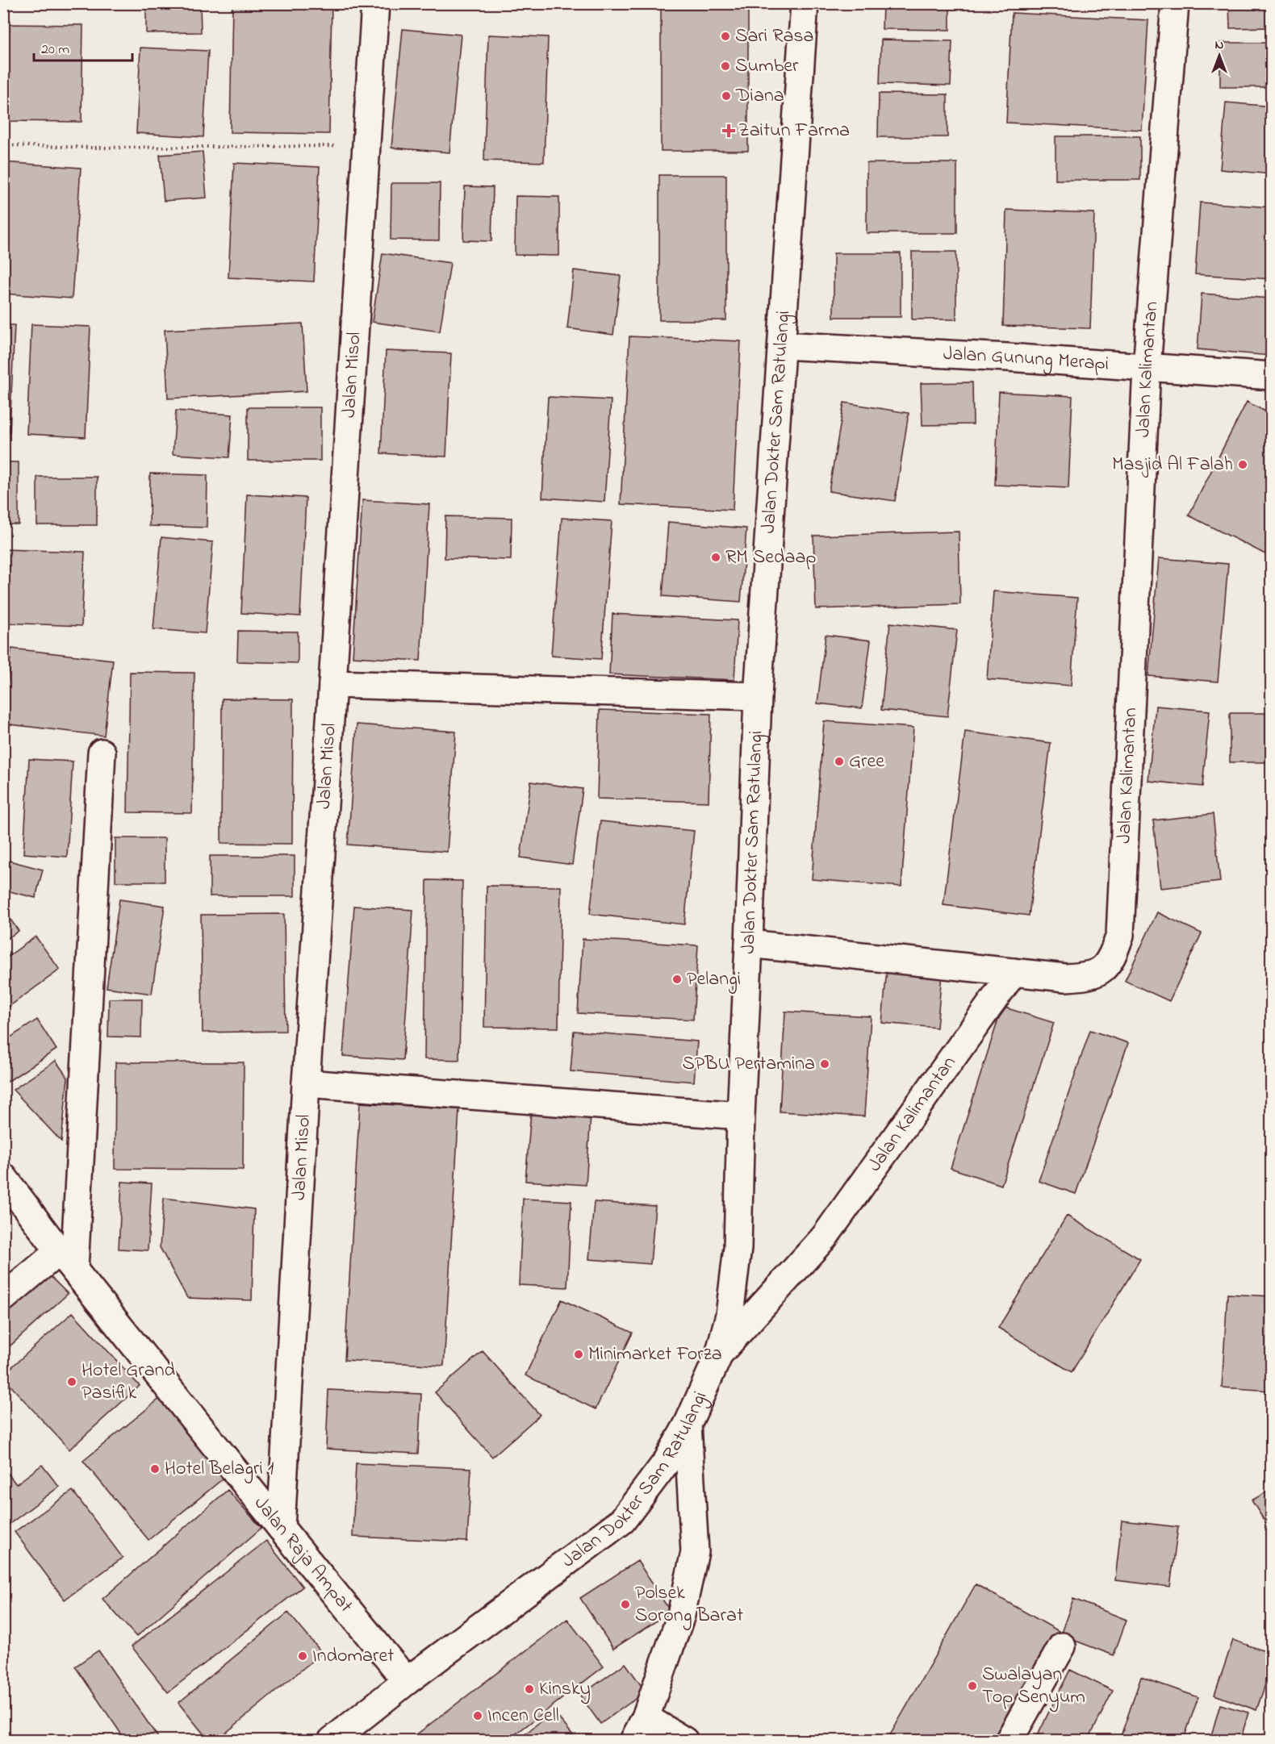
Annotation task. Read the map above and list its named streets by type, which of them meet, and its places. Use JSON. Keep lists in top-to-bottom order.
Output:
{
  "streets": {
    "street": [
      "Jalan Gunung Merapi",
      "Jalan Kalimantan",
      "Jalan Misol",
      "Jalan Dokter Sam Ratulangi",
      "Jalan Raja Ampat"
    ]
  },
  "crossings": [
    ["Jalan Gunung Merapi", "Jalan Kalimantan"],
    ["Jalan Gunung Merapi", "Jalan Dokter Sam Ratulangi"],
    ["Jalan Kalimantan", "Jalan Dokter Sam Ratulangi"],
    ["Jalan Misol", "Jalan Raja Ampat"],
    ["Jalan Dokter Sam Ratulangi", "Jalan Raja Ampat"]
  ],
  "places": {
    "other": [
      "Sari Rasa",
      "Sumber",
      "Diana",
      "Masjid Al Falah",
      "RM Sedaap",
      "Gree",
      "Pelangi",
      "SPBU Pertamina",
      "Minimarket Forza",
      "Hotel Grand Pasifik",
      "Hotel Belagri 1",
      "Polsek Sorong Barat",
      "Indomaret",
      "Swalayan Top Senyum",
      "Kinsky",
      "Incen Cell"
    ],
    "health": ["Zaitun Farma"]
  },
  "scale_bar": "20 m",
  "north": "top"
}
